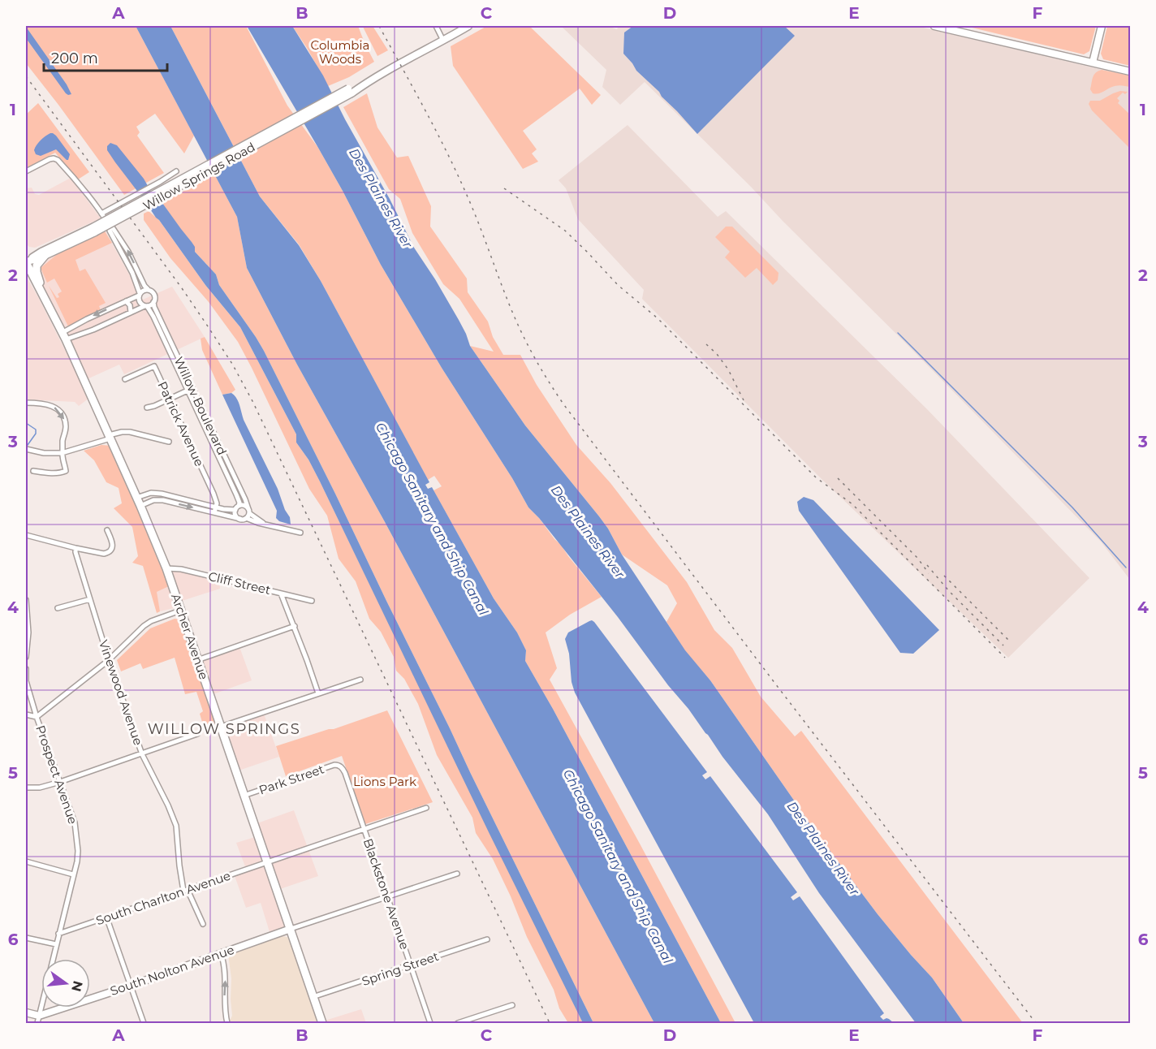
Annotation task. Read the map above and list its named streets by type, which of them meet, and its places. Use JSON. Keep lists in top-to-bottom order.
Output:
{
  "streets": {
    "main road": ["Willow Springs Road", "Archer Avenue", "South Nolton Avenue"],
    "street": [
      "Willow Boulevard",
      "Patrick Avenue",
      "Cliff Street",
      "Vinewood Avenue",
      "Prospect Avenue",
      "Park Street",
      "Blackstone Avenue",
      "South Charlton Avenue",
      "Spring Street"
    ]
  },
  "crossings": [
    ["Willow Springs Road", "Archer Avenue"],
    ["Cliff Street", "Archer Avenue"],
    ["Archer Avenue", "Park Street"],
    ["Archer Avenue", "South Charlton Avenue"],
    ["Archer Avenue", "Spring Street"],
    ["Archer Avenue", "South Nolton Avenue"],
    ["Vinewood Avenue", "South Charlton Avenue"],
    ["Prospect Avenue", "South Charlton Avenue"],
    ["Prospect Avenue", "South Nolton Avenue"],
    ["Park Street", "Blackstone Avenue"],
    ["Blackstone Avenue", "South Charlton Avenue"],
    ["Blackstone Avenue", "Spring Street"]
  ],
  "districts": ["WILLOW SPRINGS"],
  "water": ["Des Plaines River", "Chicago Sanitary and Ship Canal"],
  "parks": ["Columbia Woods", "Lions Park"],
  "scale_bar": "200 m",
  "north": "right",
  "grid": {
    "columns": [
      "A",
      "B",
      "C",
      "D",
      "E",
      "F"
    ],
    "rows": [
      "1",
      "2",
      "3",
      "4",
      "5",
      "6"
    ]
  }
}
